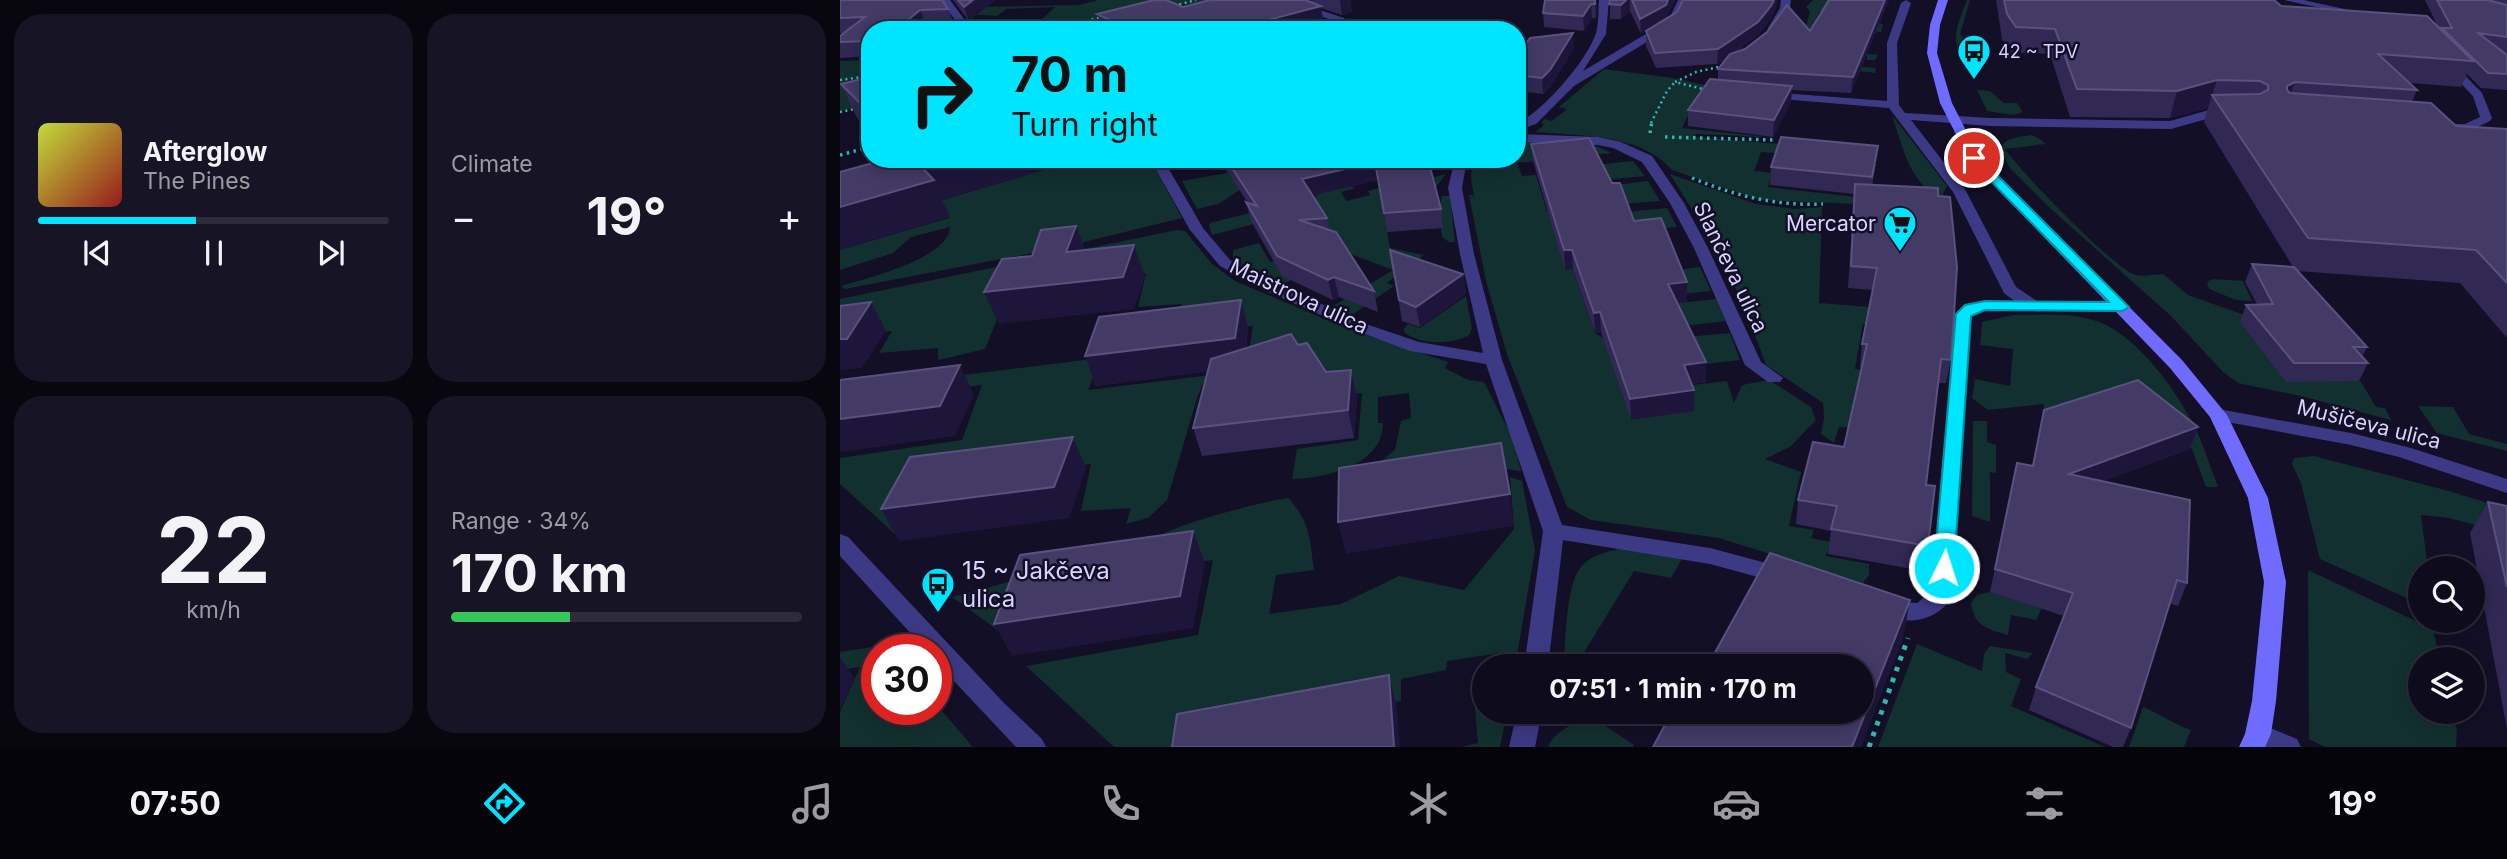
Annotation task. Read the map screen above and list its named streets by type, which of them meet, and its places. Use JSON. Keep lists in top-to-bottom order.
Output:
{
  "streets": {
    "street": ["Slančeva ulica", "Maistrova ulica", "Mušičeva ulica"]
  },
  "places": {
    "bus stop": ["42 ~ TPV", "15 ~ Jakčeva ulica"],
    "supermarket": ["Mercator"]
  },
  "page": {
    "tile": [
      "Climate",
      ["22", "km/h"],
      ["Range · 34%", "170 km"]
    ],
    "turn": ["70 m", "Turn right"],
    "song": ["Afterglow", "The Pines"],
    "heat": ["−", "19°", "+"],
    "limit": "30",
    "trip": "07:51 · 1 min · 170 m",
    "tabs": ["07:50", "19°"]
  }
}
